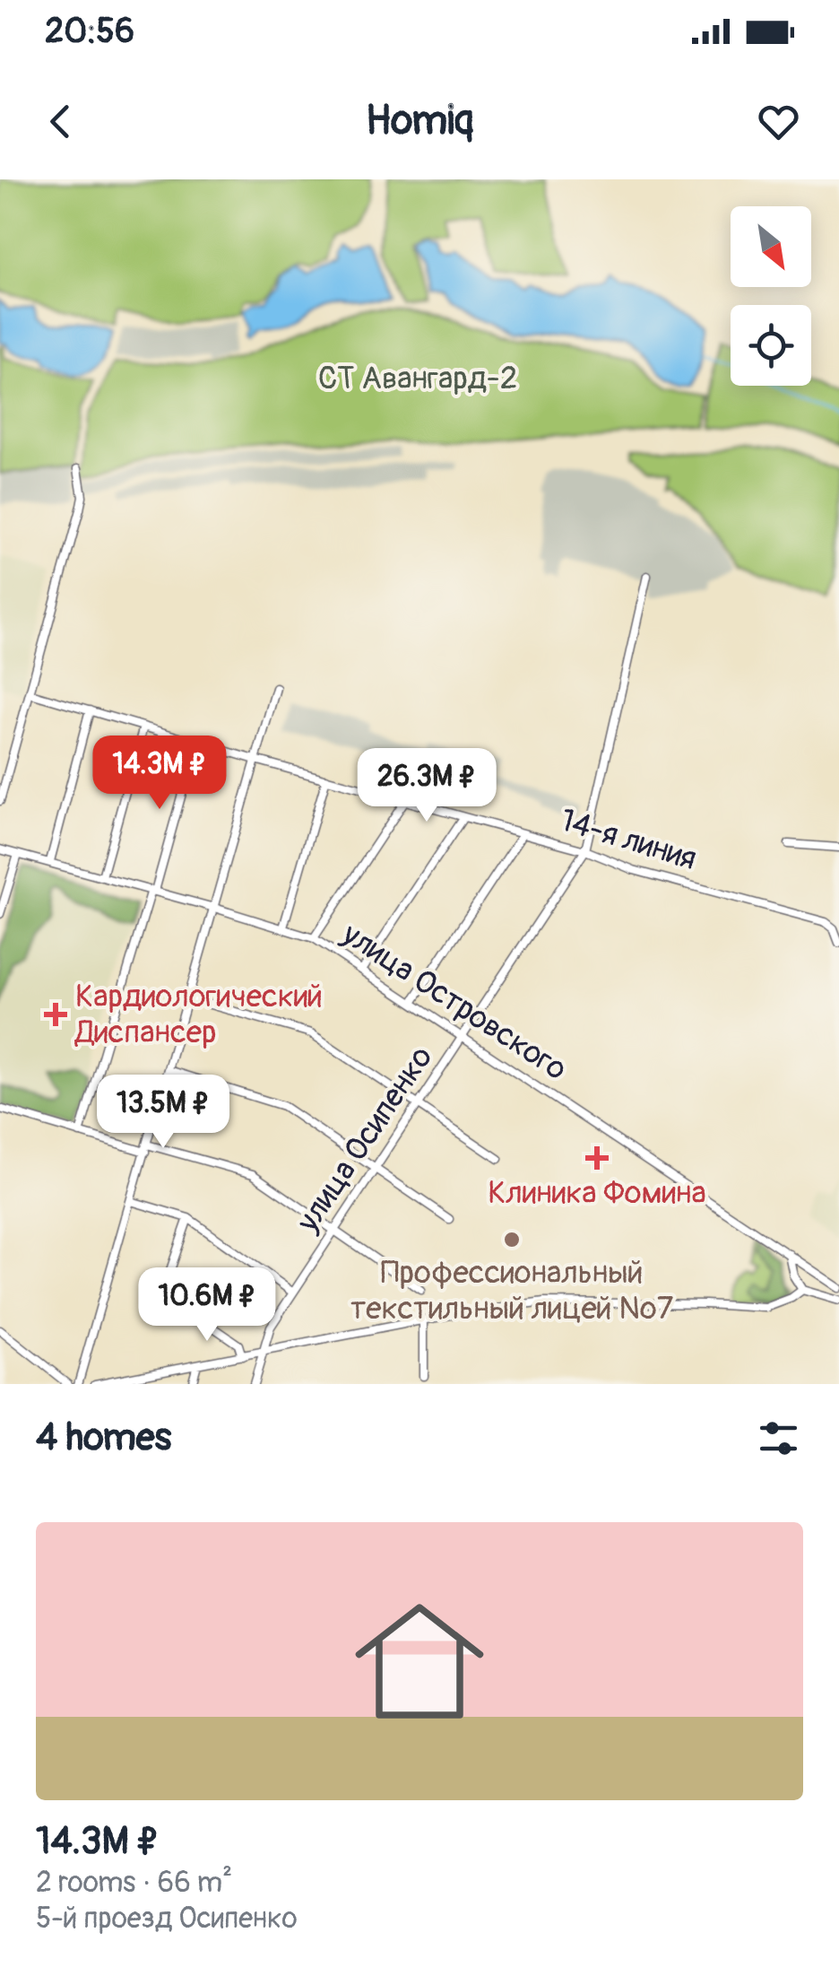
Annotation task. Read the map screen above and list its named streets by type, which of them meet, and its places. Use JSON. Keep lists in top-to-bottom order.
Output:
{
  "streets": {
    "street": ["14-я линия", "улица Островского", "улица Осипенко"]
  },
  "crossings": [
    ["14-я линия", "улица Осипенко"],
    ["улица Островского", "улица Осипенко"]
  ],
  "parks": ["СТ Авангард-2"],
  "places": {
    "health": ["Кардиологический Диспансер", "Клиника Фомина"],
    "other": ["Профессиональный текстильный лицей №7"]
  },
  "north": "bottom right",
  "page": {
    "status": "20:56",
    "header": "Homiq",
    "price": [
      "14.3M ₽",
      "26.3M ₽",
      "13.5M ₽",
      "10.6M ₽"
    ],
    "heading": "4 homes",
    "list": [
      {
        "name": "14.3M ₽",
        "note": "2 rooms · 66 m² · 5-й проезд Осипенко"
      }
    ]
  }
}
